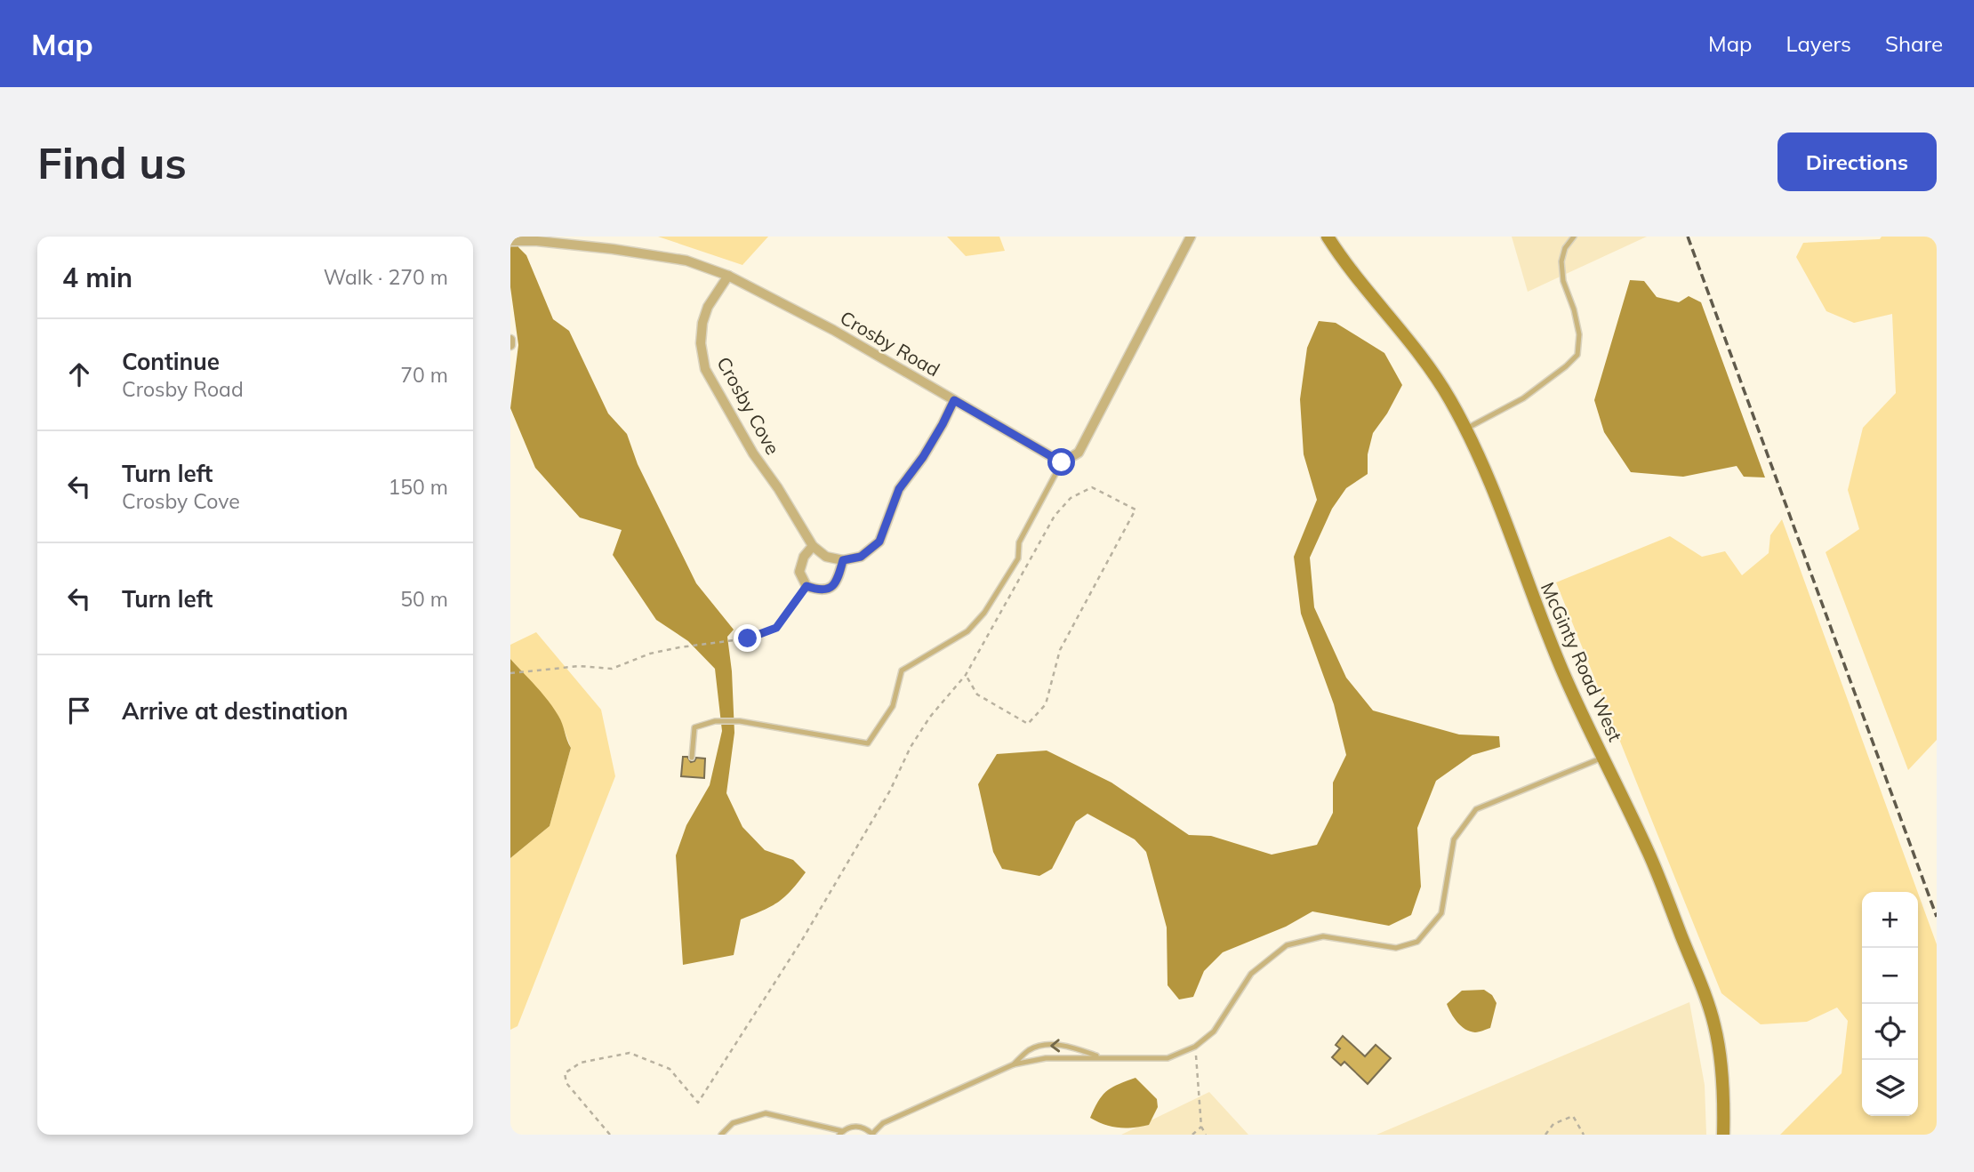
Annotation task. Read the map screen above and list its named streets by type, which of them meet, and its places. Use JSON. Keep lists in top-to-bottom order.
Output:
{
  "streets": {
    "main road": ["McGinty Road West"],
    "street": ["Crosby Road", "Crosby Cove"]
  },
  "crossings": [
    ["Crosby Road", "Crosby Cove"]
  ],
  "page": {
    "header": "Map",
    "nav": ["Map", "Layers", "Share"],
    "buttons": "Directions",
    "title": "Find us",
    "heading": ["4 min", "Walk · 270 m"],
    "list": [
      ["Continue", "Crosby Road", "70 m"],
      ["Turn left", "Crosby Cove", "150 m"],
      ["Turn left", "50 m"],
      "Arrive at destination"
    ],
    "map_buttons": ["+", "−"]
  }
}
